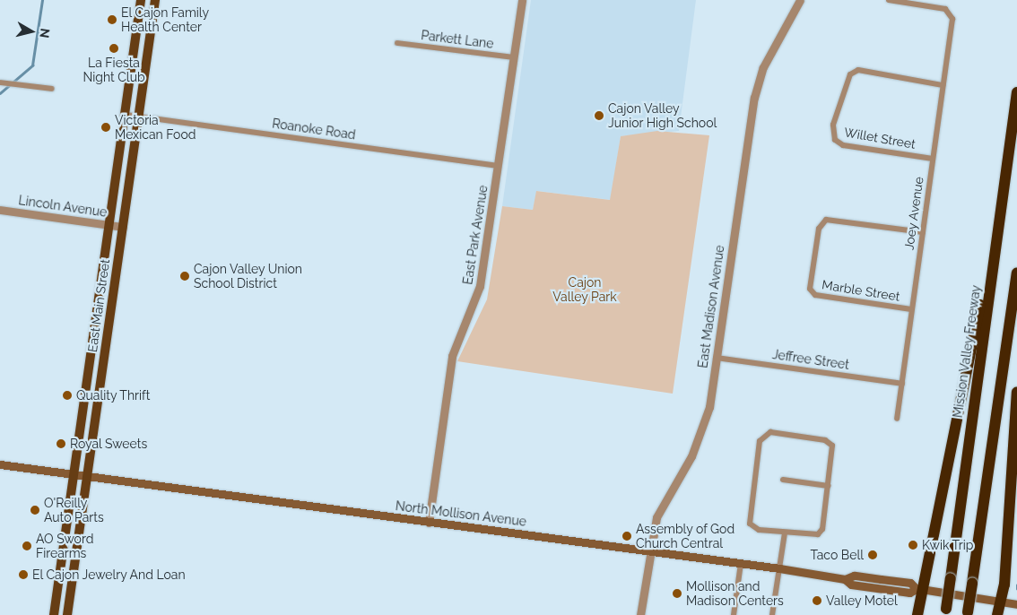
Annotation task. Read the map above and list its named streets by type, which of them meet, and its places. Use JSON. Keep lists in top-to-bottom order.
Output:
{
  "streets": {
    "highway": ["Mission Valley Freeway"],
    "main road": ["East Main Street", "North Mollison Avenue"],
    "street": [
      "Parkett Lane",
      "Roanoke Road",
      "Willet Street",
      "Lincoln Avenue",
      "Joey Avenue",
      "East Park Avenue",
      "Marble Street",
      "East Madison Avenue",
      "Jeffree Street"
    ]
  },
  "crossings": [
    ["Parkett Lane", "East Park Avenue"],
    ["Roanoke Road", "East Park Avenue"],
    ["Roanoke Road", "East Main Street"],
    ["Willet Street", "Joey Avenue"],
    ["Lincoln Avenue", "East Main Street"],
    ["Joey Avenue", "Marble Street"],
    ["Joey Avenue", "Jeffree Street"],
    ["East Park Avenue", "North Mollison Avenue"],
    ["East Main Street", "North Mollison Avenue"],
    ["East Madison Avenue", "Jeffree Street"],
    ["East Madison Avenue", "North Mollison Avenue"]
  ],
  "parks": ["Cajon Valley Park"],
  "places": [
    "El Cajon Family Health Center",
    "La Fiesta Night Club",
    "Cajon Valley Junior High School",
    "Victoria Mexican Food",
    "Cajon Valley Union School District",
    "Quality Thrift",
    "Royal Sweets",
    "O'Reilly Auto Parts",
    "Assembly of God Church Central",
    "Kwik Trip",
    "AO Sword Firearms",
    "Taco Bell",
    "El Cajon Jewelry And Loan",
    "Mollison and Madison Centers",
    "Valley Motel"
  ],
  "north": "right"
}
